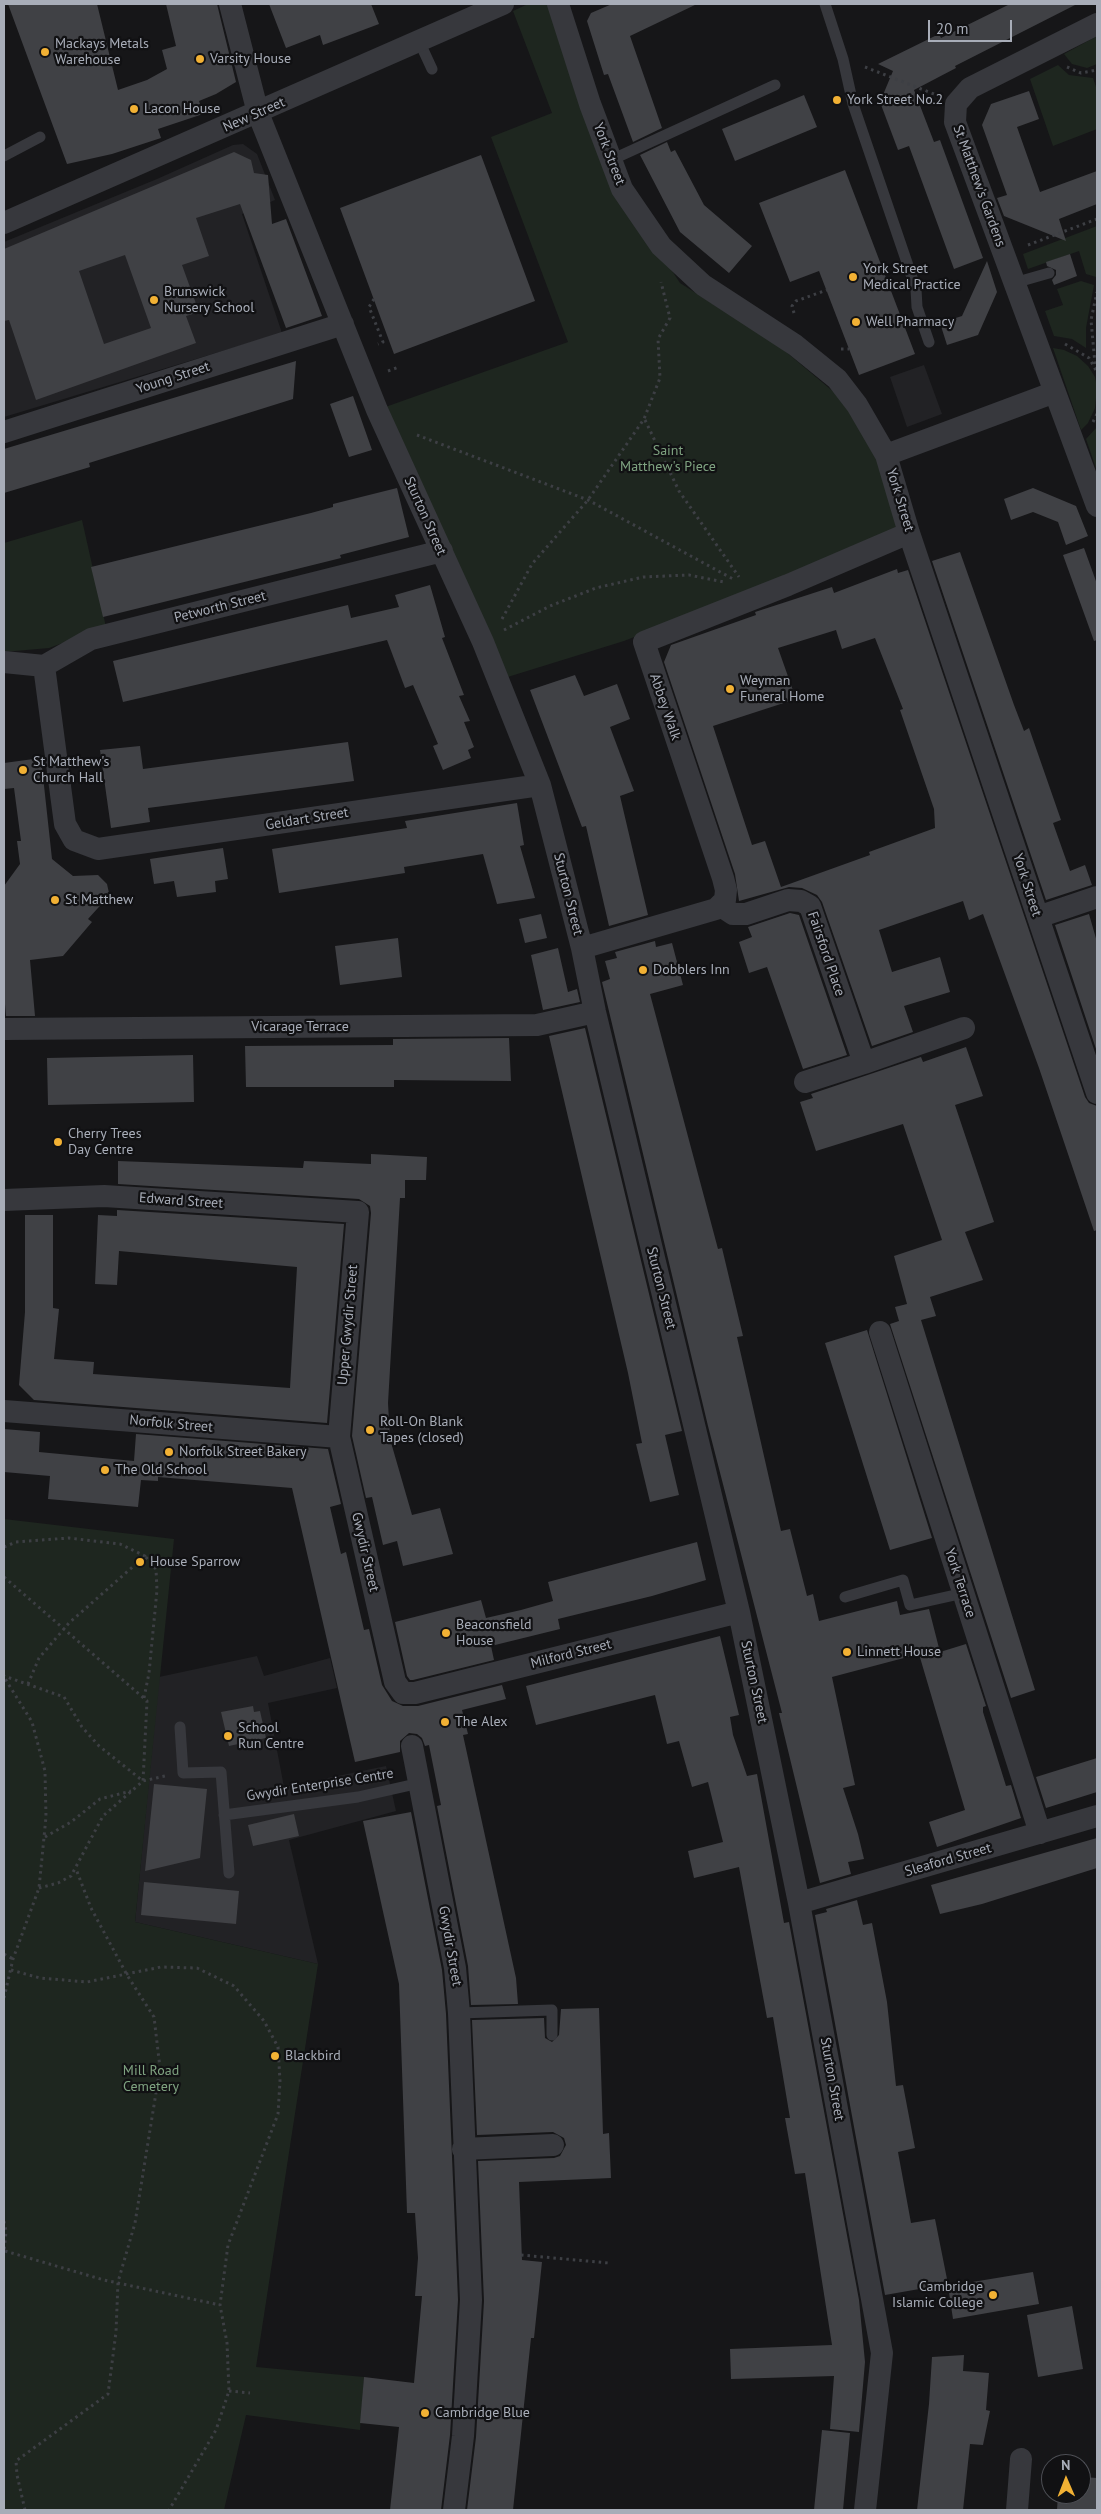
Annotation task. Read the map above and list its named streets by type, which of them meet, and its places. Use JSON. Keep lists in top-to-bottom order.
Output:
{
  "streets": {
    "street": [
      "New Street",
      "York Street",
      "St Matthew's Gardens",
      "Young Street",
      "Sturton Street",
      "Petworth Street",
      "Abbey Walk",
      "Geldart Street",
      "Fairsford Place",
      "Vicarage Terrace",
      "Edward Street",
      "Upper Gwydir Street",
      "Norfolk Street",
      "Gwydir Street",
      "York Terrace",
      "Milford Street",
      "Sleaford Street"
    ],
    "lane": ["Gwydir Enterprise Centre"]
  },
  "crossings": [
    ["New Street", "Sturton Street"],
    ["York Street", "Abbey Walk"],
    ["Young Street", "Sturton Street"],
    ["Sturton Street", "Petworth Street"],
    ["Sturton Street", "Geldart Street"],
    ["Sturton Street", "Vicarage Terrace"],
    ["Sturton Street", "Milford Street"],
    ["Sturton Street", "Sleaford Street"],
    ["Petworth Street", "Geldart Street"],
    ["Abbey Walk", "Fairsford Place"],
    ["Edward Street", "Upper Gwydir Street"],
    ["Upper Gwydir Street", "Norfolk Street"],
    ["Upper Gwydir Street", "Gwydir Street"],
    ["Norfolk Street", "Gwydir Street"],
    ["Gwydir Street", "Milford Street"],
    ["Gwydir Street", "Gwydir Enterprise Centre"],
    ["York Terrace", "Sleaford Street"]
  ],
  "parks": ["Saint Matthew's Piece", "Mill Road Cemetery"],
  "places": [
    "Mackays Metals Warehouse",
    "Varsity House",
    "York Street No.2",
    "Lacon House",
    "York Street Medical Practice",
    "Brunswick Nursery School",
    "Well Pharmacy",
    "Weyman Funeral Home",
    "St Matthew's Church Hall",
    "St Matthew",
    "Dobblers Inn",
    "Cherry Trees Day Centre",
    "Roll-On Blank Tapes (closed)",
    "Norfolk Street Bakery",
    "The Old School",
    "House Sparrow",
    "Beaconsfield House",
    "Linnett House",
    "The Alex",
    "School Run Centre",
    "Blackbird",
    "Cambridge Islamic College",
    "Cambridge Blue"
  ],
  "scale_bar": "20 m",
  "north": "top"
}
